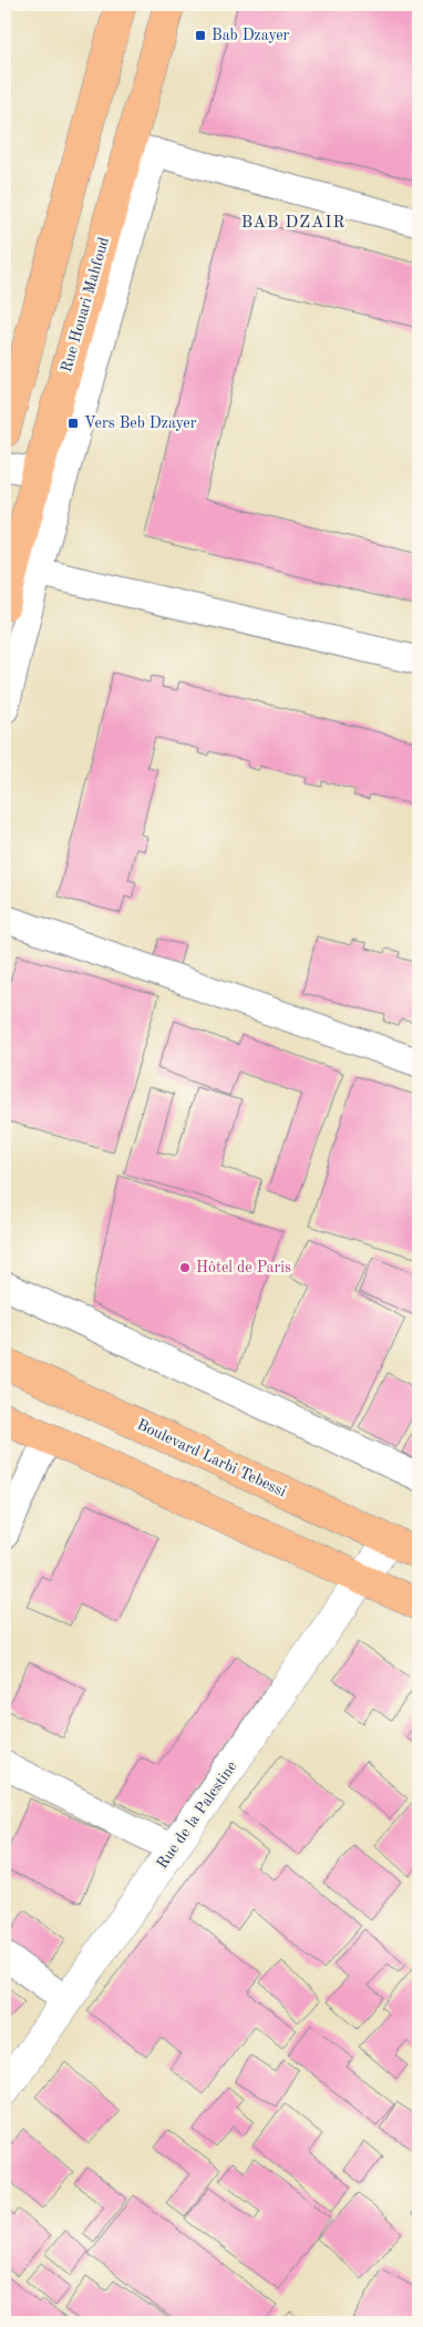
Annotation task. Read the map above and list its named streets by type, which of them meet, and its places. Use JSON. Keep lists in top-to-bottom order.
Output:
{
  "streets": {
    "main road": ["Rue Houari Mahfoud", "Boulevard Larbi Tebessi"],
    "street": ["Rue de la Palestine"]
  },
  "crossings": [
    ["Boulevard Larbi Tebessi", "Rue de la Palestine"]
  ],
  "districts": ["BAB DZAIR"],
  "places": {
    "transit": ["Bab Dzayer", "Vers Beb Dzayer"],
    "other": ["Hôtel de Paris"]
  }
}
